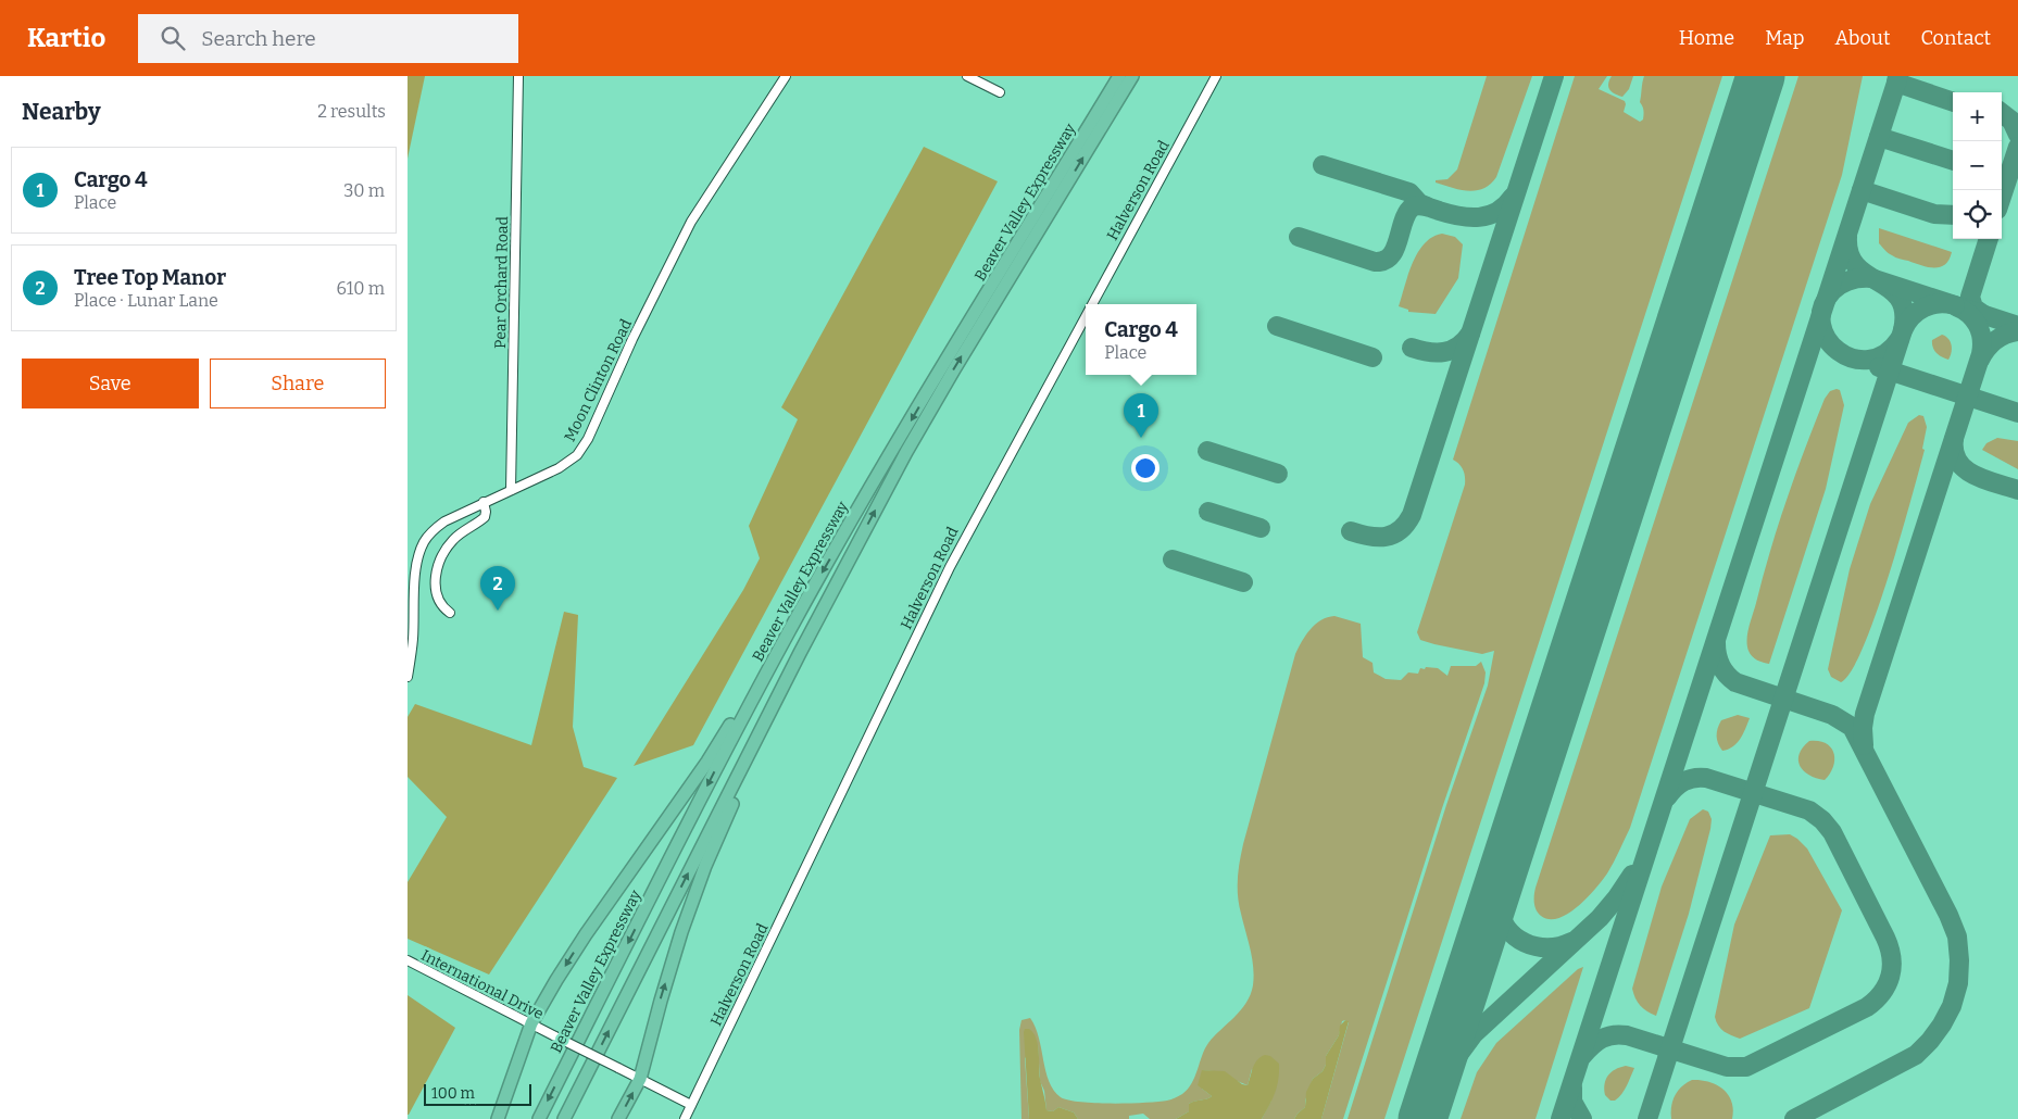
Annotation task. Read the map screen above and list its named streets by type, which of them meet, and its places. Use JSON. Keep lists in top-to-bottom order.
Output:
{
  "streets": {
    "highway": ["Beaver Valley Expressway"],
    "street": [
      "Halverson Road",
      "Pear Orchard Road",
      "Moon Clinton Road",
      "International Drive"
    ]
  },
  "crossings": [
    ["Halverson Road", "International Drive"],
    ["Pear Orchard Road", "Moon Clinton Road"]
  ],
  "scale_bar": "100 m",
  "page": {
    "header": "Kartio",
    "search": "Search here",
    "nav": [
      "Home",
      "Map",
      "About",
      "Contact"
    ],
    "heading": ["Nearby", "2 results"],
    "map_buttons": ["+", "−"],
    "list": [
      {
        "mark": "1",
        "name": "Cargo 4",
        "note": "Place",
        "value": "30 m"
      },
      {
        "mark": "2",
        "name": "Tree Top Manor",
        "note": "Place · Lunar Lane",
        "value": "610 m"
      }
    ],
    "popup": ["Cargo 4", "Place"],
    "buttons": ["Save", "Share"],
    "pins": ["1", "2"],
    "scale": "100 m"
  }
}
